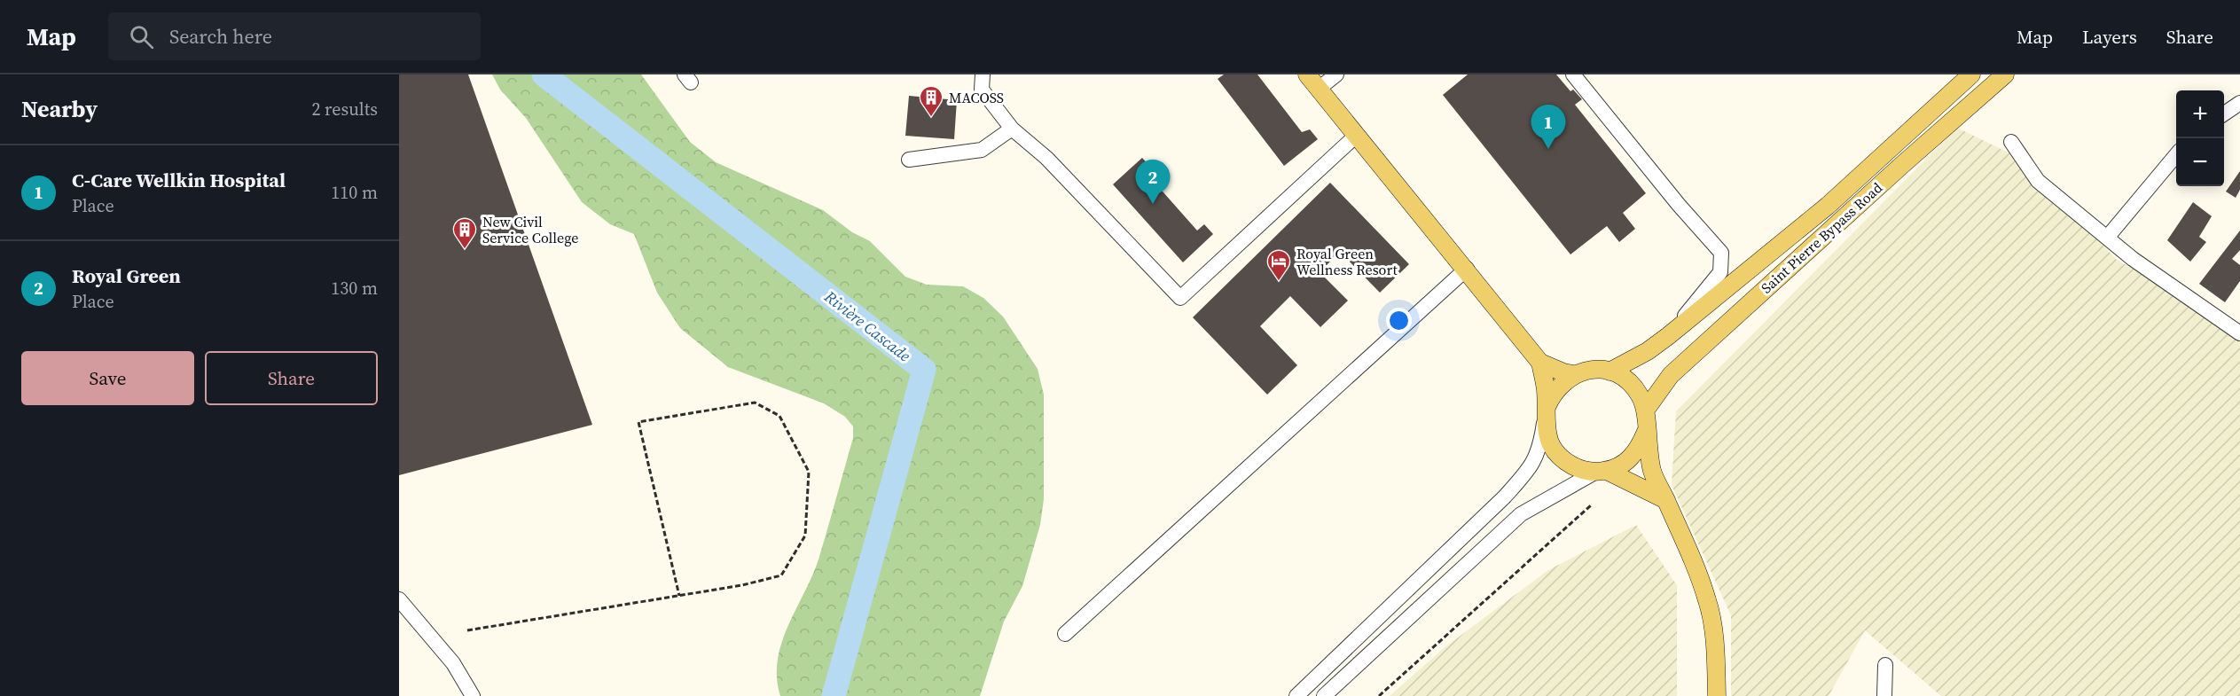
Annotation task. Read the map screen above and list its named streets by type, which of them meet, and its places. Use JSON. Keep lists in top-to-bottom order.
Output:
{
  "streets": {
    "main road": ["Saint Pierre Bypass Road"]
  },
  "water": ["Rivière Cascade"],
  "places": {
    "building": ["MACOSS", "New Civil Service College"],
    "hotel": ["Royal Green Wellness Resort"]
  },
  "page": {
    "header": "Map",
    "search": "Search here",
    "nav": ["Map", "Layers", "Share"],
    "heading": ["Nearby", "2 results"],
    "map_buttons": ["+", "−"],
    "pins": ["1", "2"],
    "list": [
      {
        "mark": "1",
        "name": "C-Care Wellkin Hospital",
        "note": "Place",
        "value": "110 m"
      },
      {
        "mark": "2",
        "name": "Royal Green",
        "note": "Place",
        "value": "130 m"
      }
    ],
    "buttons": ["Save", "Share"]
  }
}
